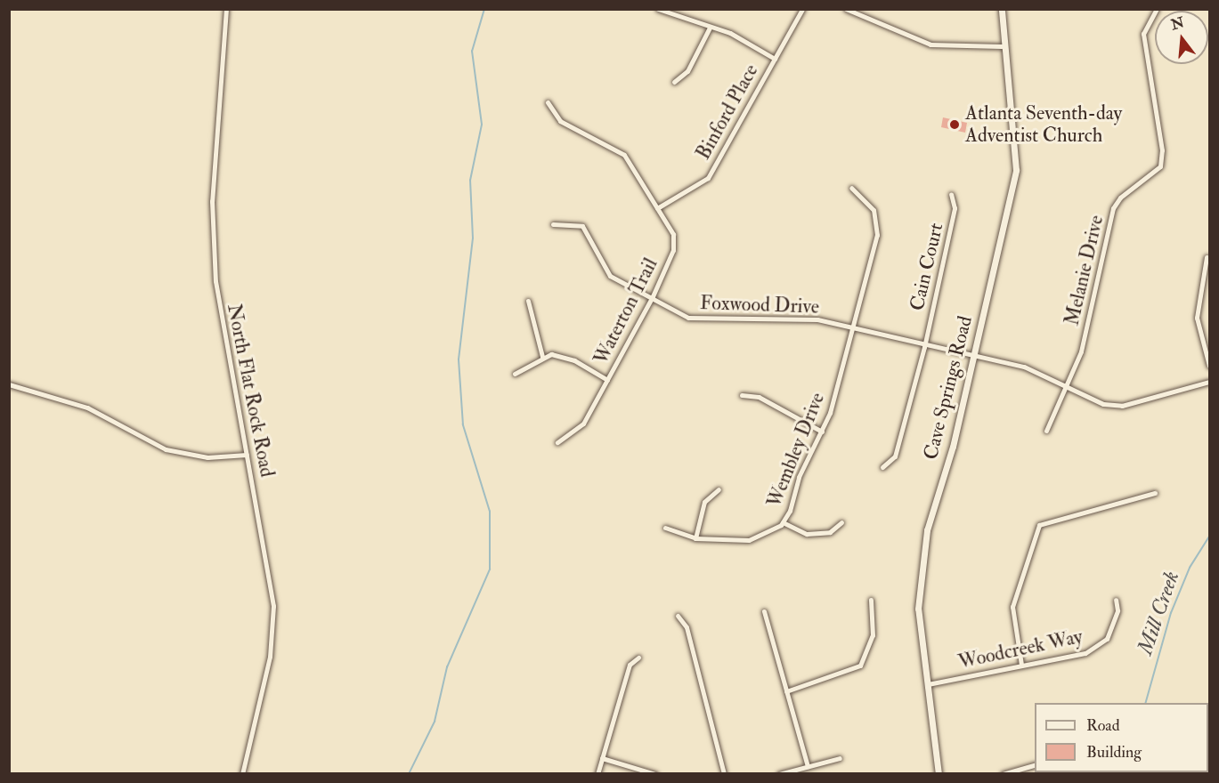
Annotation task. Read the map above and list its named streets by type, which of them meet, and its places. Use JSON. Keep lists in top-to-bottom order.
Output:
{
  "streets": {
    "street": [
      "Binford Place",
      "Cain Court",
      "Melanie Drive",
      "Foxwood Drive",
      "Waterton Trail",
      "Cave Springs Road",
      "North Flat Rock Road",
      "Wembley Drive",
      "Woodcreek Way"
    ]
  },
  "crossings": [
    ["Binford Place", "Waterton Trail"],
    ["Cain Court", "Foxwood Drive"],
    ["Melanie Drive", "Foxwood Drive"],
    ["Foxwood Drive", "Waterton Trail"],
    ["Foxwood Drive", "Cave Springs Road"],
    ["Foxwood Drive", "Wembley Drive"],
    ["Cave Springs Road", "Woodcreek Way"]
  ],
  "water": ["Mill Creek"],
  "places": ["Atlanta Seventh-day Adventist Church"],
  "legend": ["Road", "Building"],
  "north": "top"
}
